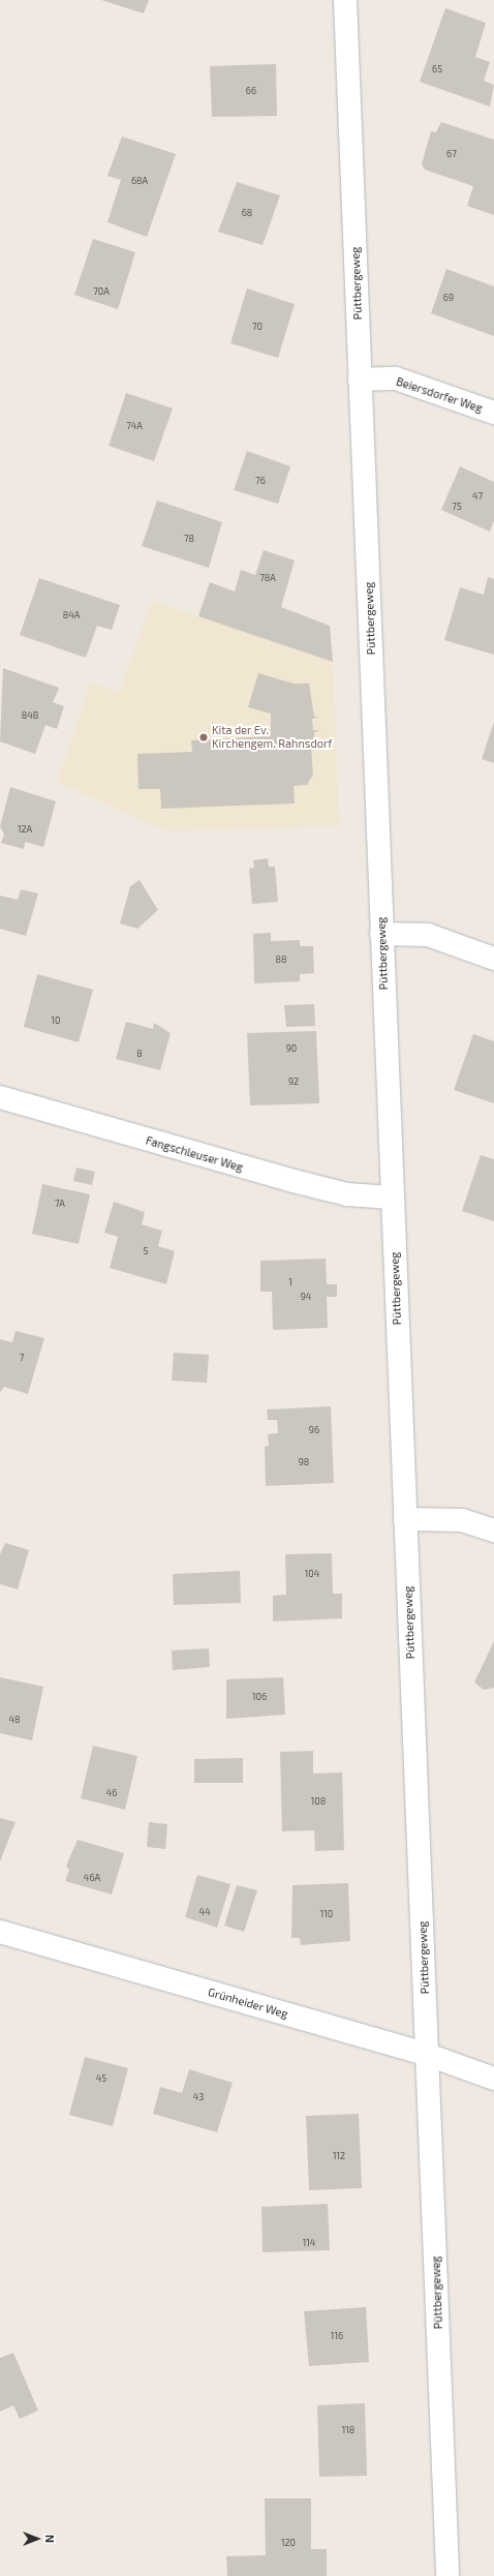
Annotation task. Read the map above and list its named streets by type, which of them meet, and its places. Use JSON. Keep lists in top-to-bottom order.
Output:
{
  "streets": {
    "street": [
      "Püttbergeweg",
      "Beiersdorfer Weg",
      "Fangschleuser Weg",
      "Grünheider Weg"
    ]
  },
  "crossings": [
    ["Püttbergeweg", "Beiersdorfer Weg"],
    ["Püttbergeweg", "Fangschleuser Weg"],
    ["Püttbergeweg", "Grünheider Weg"]
  ],
  "places": ["Kita der Ev. Kirchengem. Rahnsdorf"],
  "house_numbers": [
    "65",
    "66",
    "67",
    "68A",
    "68",
    "70A",
    "69",
    "70",
    "74A",
    "76",
    "47",
    "75",
    "78",
    "78A",
    "84A",
    "84B",
    "12A",
    "88",
    "10",
    "90",
    "8",
    "92",
    "7A",
    "5",
    "1",
    "94",
    "7",
    "96",
    "98",
    "104",
    "106",
    "48",
    "46",
    "108",
    "46A",
    "44",
    "110",
    "45",
    "43",
    "112",
    "114",
    "116",
    "118",
    "120"
  ],
  "north": "right"
}
